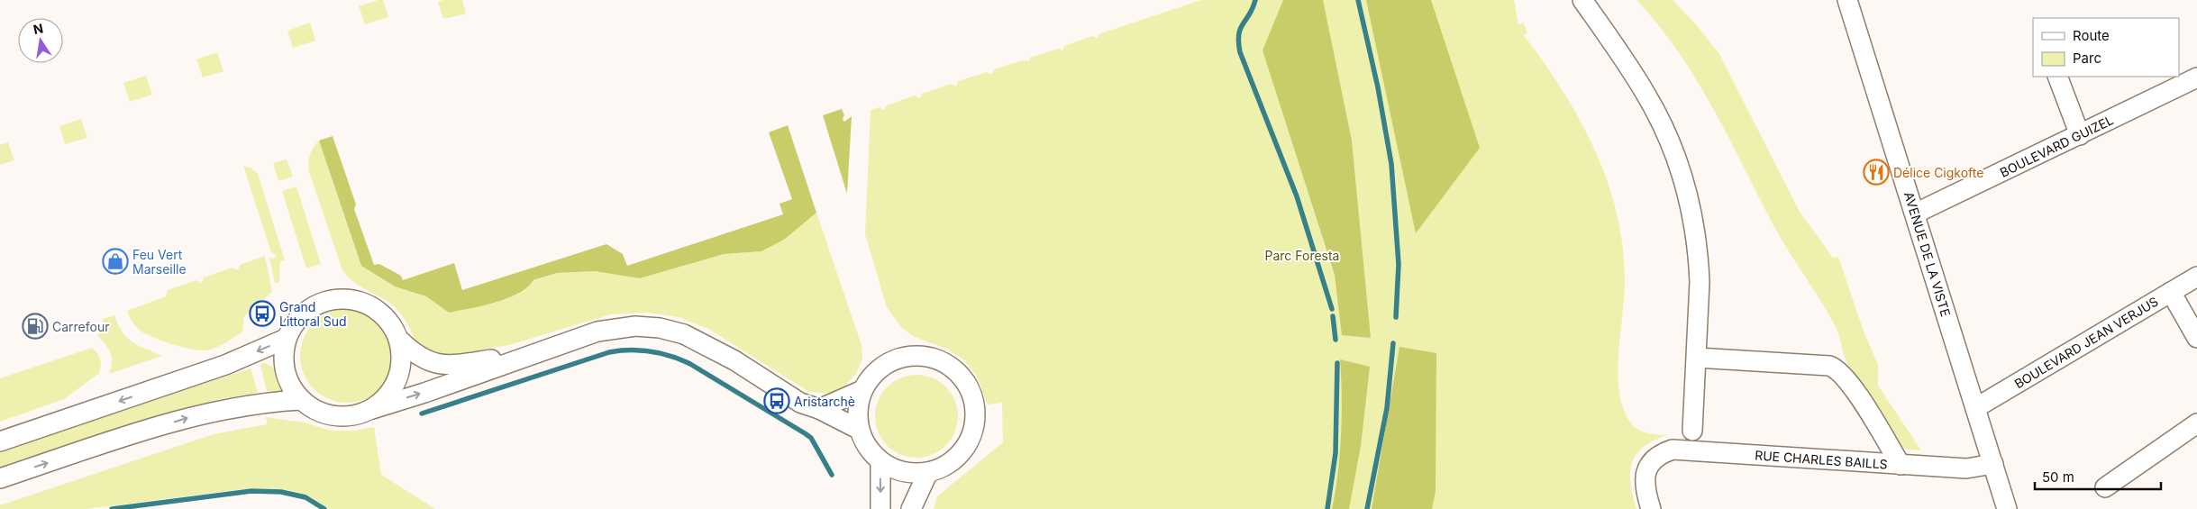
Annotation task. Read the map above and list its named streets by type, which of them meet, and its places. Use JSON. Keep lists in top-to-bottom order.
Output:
{
  "streets": {
    "street": [
      "BOULEVARD GUIZEL",
      "AVENUE DE LA VISTE",
      "BOULEVARD JEAN VERJUS",
      "RUE CHARLES BAILLS"
    ]
  },
  "crossings": [
    ["BOULEVARD GUIZEL", "AVENUE DE LA VISTE"],
    ["AVENUE DE LA VISTE", "BOULEVARD JEAN VERJUS"],
    ["AVENUE DE LA VISTE", "RUE CHARLES BAILLS"]
  ],
  "parks": ["Parc Foresta"],
  "places": {
    "restaurant": ["Délice Cigkofte"],
    "shop": ["Feu Vert Marseille"],
    "bus stop": ["Grand Littoral Sud", "Aristarchè"],
    "fuel station": ["Carrefour"]
  },
  "legend": ["Route", "Parc"],
  "scale_bar": "50 m",
  "north": "top"
}
